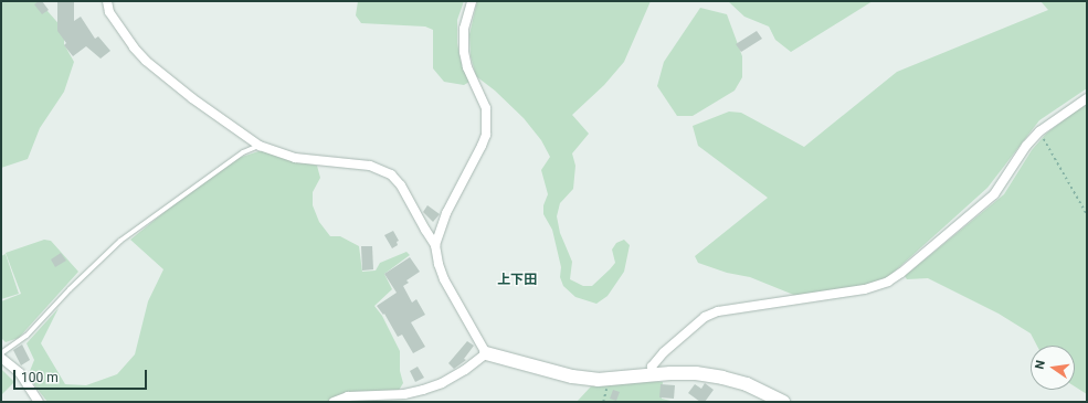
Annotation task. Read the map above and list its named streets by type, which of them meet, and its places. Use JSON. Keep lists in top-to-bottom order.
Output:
{
  "districts": ["上下田"],
  "scale_bar": "100 m",
  "north": "left"
}
